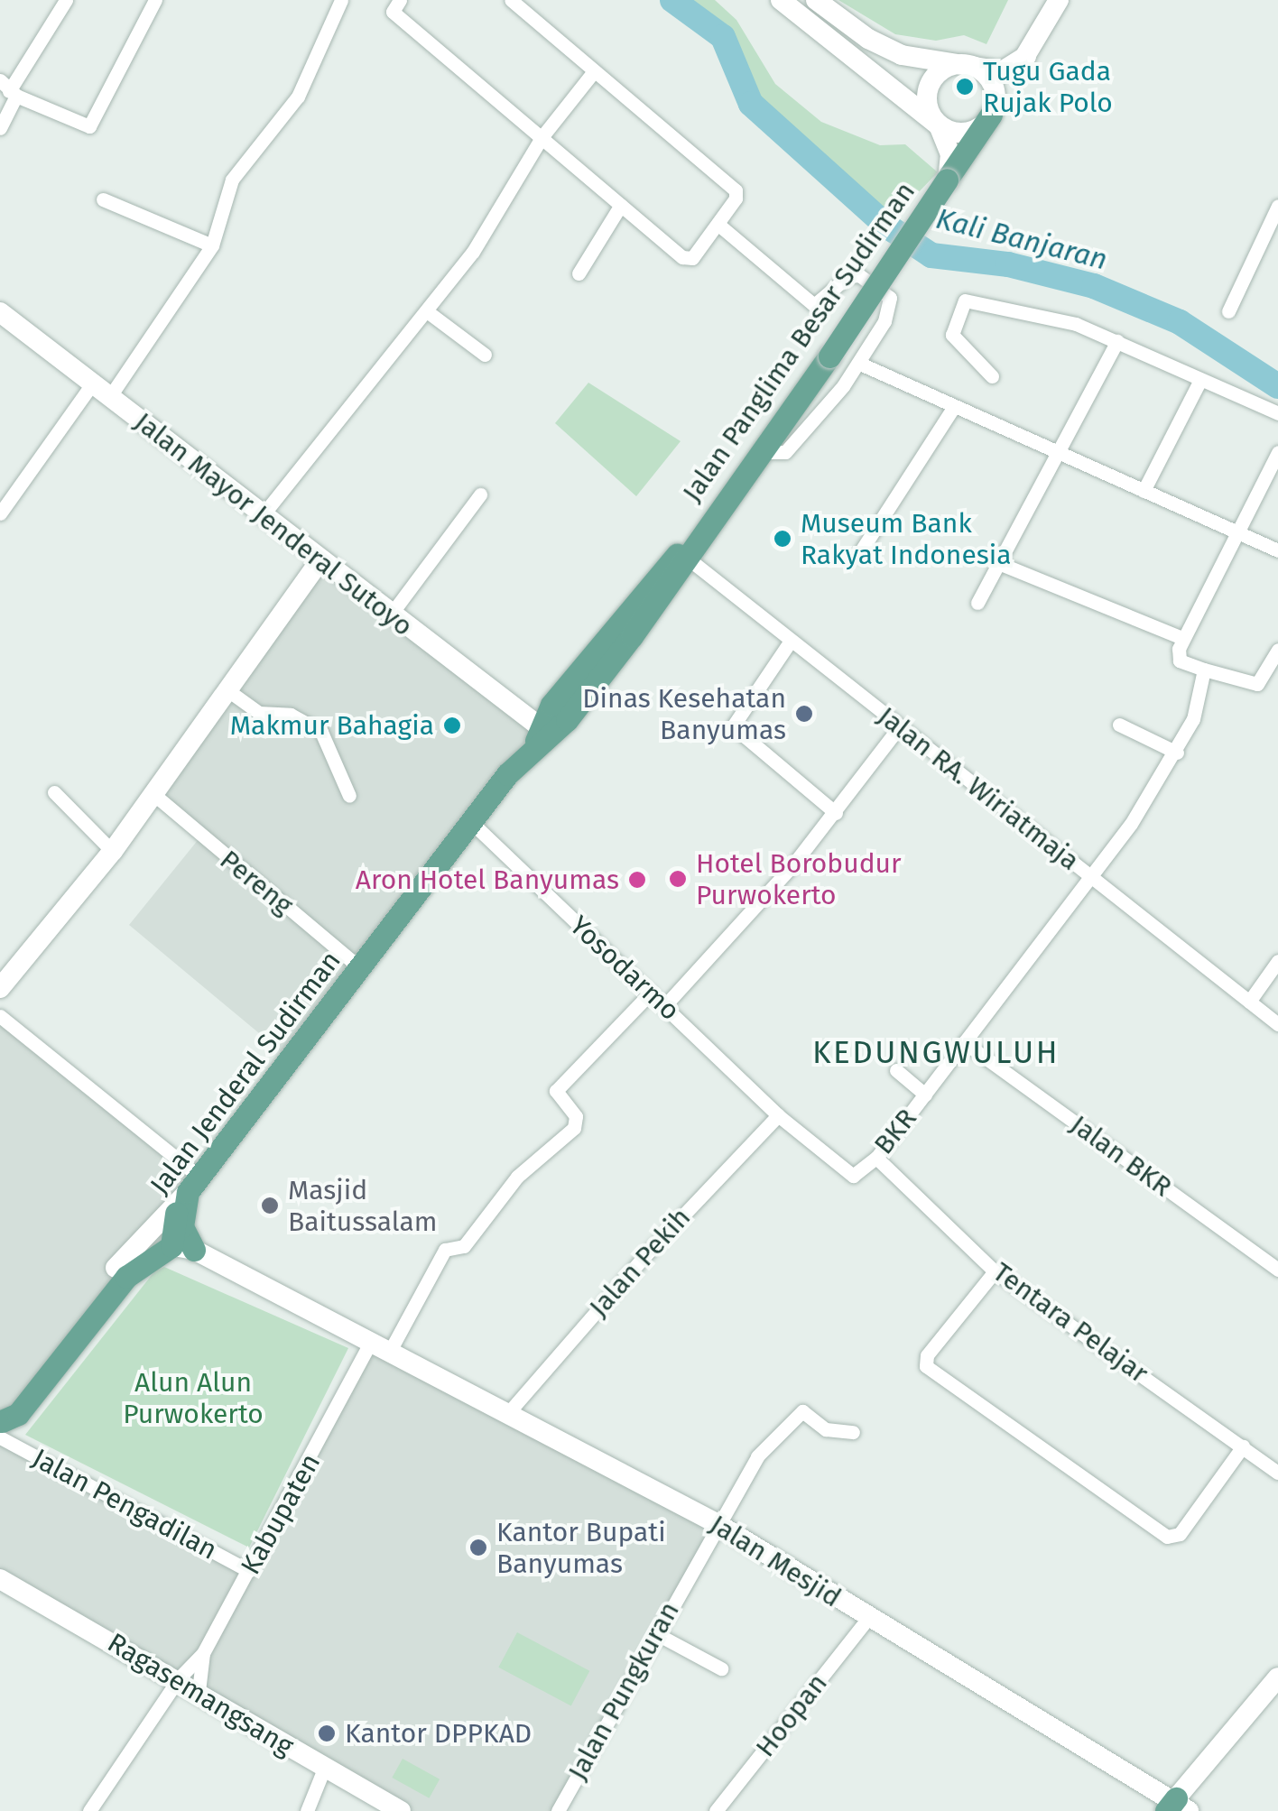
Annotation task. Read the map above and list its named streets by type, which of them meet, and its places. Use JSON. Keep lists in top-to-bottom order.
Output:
{
  "streets": {
    "main road": [
      "Jalan Panglima Besar Sudirman",
      "Jalan Mayor Jenderal Sutoyo",
      "Jalan Jenderal Sudirman",
      "Jalan Mesjid",
      "Ragasemangsang"
    ],
    "street": [
      "Jalan RA. Wiriatmaja",
      "Pereng",
      "Yosodarmo",
      "BKR",
      "Jalan BKR",
      "Jalan Pekih",
      "Tentara Pelajar",
      "Jalan Pengadilan",
      "Kabupaten",
      "Jalan Pungkuran",
      "Hoopan"
    ]
  },
  "crossings": [
    ["Jalan Panglima Besar Sudirman", "Jalan Mayor Jenderal Sutoyo"],
    ["Jalan Panglima Besar Sudirman", "Jalan RA. Wiriatmaja"],
    ["Jalan Panglima Besar Sudirman", "Jalan Jenderal Sudirman"],
    ["Jalan Mayor Jenderal Sutoyo", "Jalan Jenderal Sudirman"],
    ["Jalan RA. Wiriatmaja", "BKR"],
    ["Pereng", "Jalan Jenderal Sudirman"],
    ["Yosodarmo", "Jalan Jenderal Sudirman"],
    ["Yosodarmo", "BKR"],
    ["Yosodarmo", "Jalan Pekih"],
    ["Yosodarmo", "Kabupaten"],
    ["Jalan Jenderal Sudirman", "Jalan Mesjid"],
    ["BKR", "Jalan BKR"],
    ["BKR", "Jalan Pekih"],
    ["BKR", "Tentara Pelajar"],
    ["Jalan Pekih", "Jalan Mesjid"],
    ["Jalan Pengadilan", "Kabupaten"],
    ["Kabupaten", "Jalan Mesjid"],
    ["Kabupaten", "Ragasemangsang"],
    ["Jalan Mesjid", "Jalan Pungkuran"],
    ["Jalan Mesjid", "Hoopan"]
  ],
  "districts": ["KEDUNGWULUH"],
  "water": ["Kali Banjaran"],
  "parks": ["Alun Alun Purwokerto"],
  "places": [
    "Tugu Gada Rujak Polo",
    "Museum Bank Rakyat Indonesia",
    "Dinas Kesehatan Banyumas",
    "Makmur Bahagia",
    "Hotel Borobudur Purwokerto",
    "Aron Hotel Banyumas",
    "Masjid Baitussalam",
    "Kantor Bupati Banyumas",
    "Kantor DPPKAD"
  ]
}
